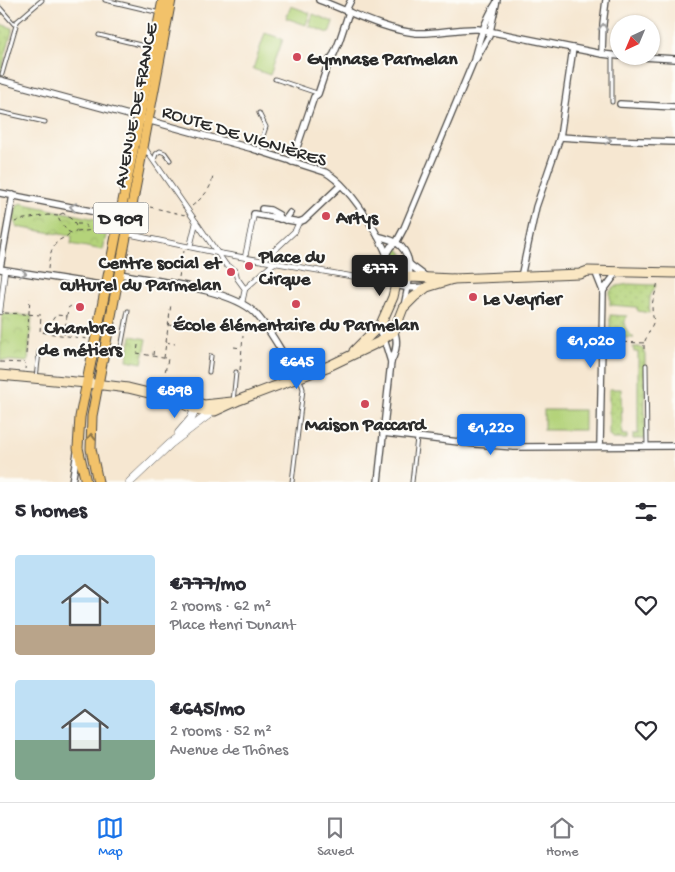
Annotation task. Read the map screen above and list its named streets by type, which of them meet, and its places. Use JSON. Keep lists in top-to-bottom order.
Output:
{
  "streets": {
    "main road": ["AVENUE DE FRANCE", "D 909"],
    "street": ["ROUTE DE VIGNIÈRES"]
  },
  "crossings": [
    ["AVENUE DE FRANCE", "ROUTE DE VIGNIÈRES"]
  ],
  "places": [
    "Gymnase Parmelan",
    "Artys",
    "Place du Cirque",
    "Centre social et culturel du Parmelan",
    "Le Veyrier",
    "École élémentaire du Parmelan",
    "Chambre de métiers",
    "Maison Paccard"
  ],
  "north": "bottom left",
  "page": {
    "price": [
      "€777",
      "€1,020",
      "€645",
      "€898",
      "€1,220"
    ],
    "heading": "5 homes",
    "list": [
      {
        "name": "€777/mo",
        "note": "2 rooms · 62 m² · Place Henri Dunant"
      },
      {
        "name": "€645/mo",
        "note": "2 rooms · 52 m² · Avenue de Thônes"
      }
    ],
    "tabs": ["Map", "Saved", "Home"]
  }
}
